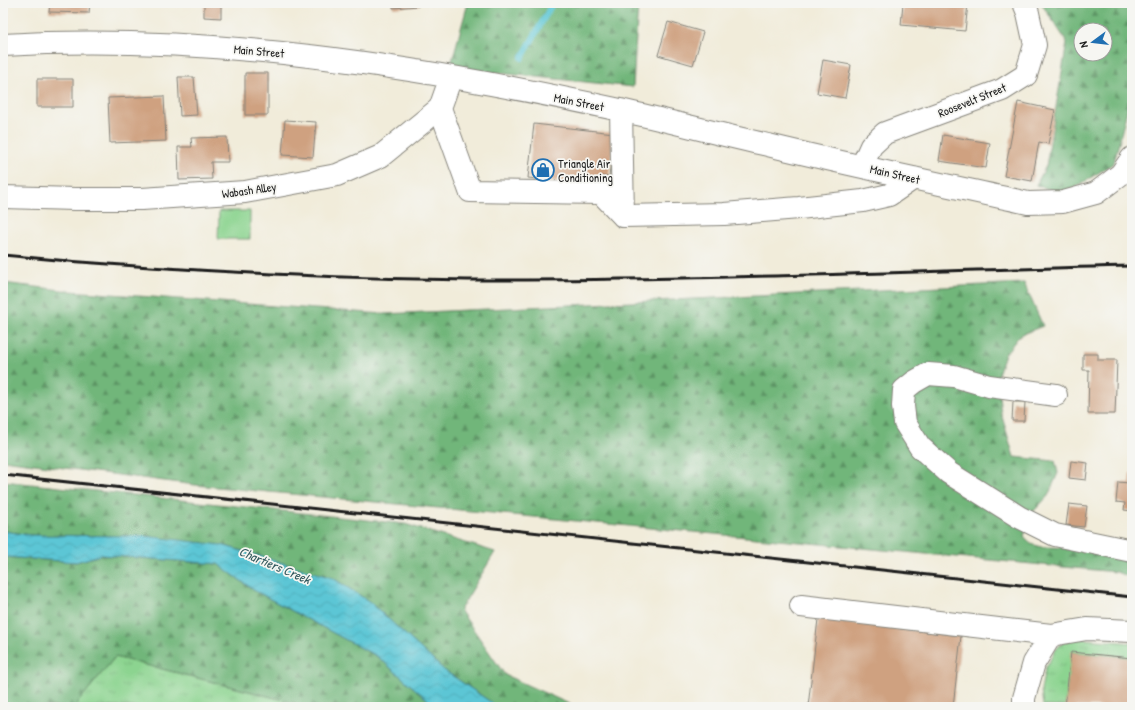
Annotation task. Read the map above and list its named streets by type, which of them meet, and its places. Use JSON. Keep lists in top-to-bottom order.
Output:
{
  "streets": {
    "street": ["Main Street", "Roosevelt Street", "Wabash Alley"]
  },
  "crossings": [
    ["Main Street", "Roosevelt Street"]
  ],
  "water": ["Chartiers Creek"],
  "places": {
    "shop": ["Triangle Air Conditioning"]
  },
  "north": "left"
}
